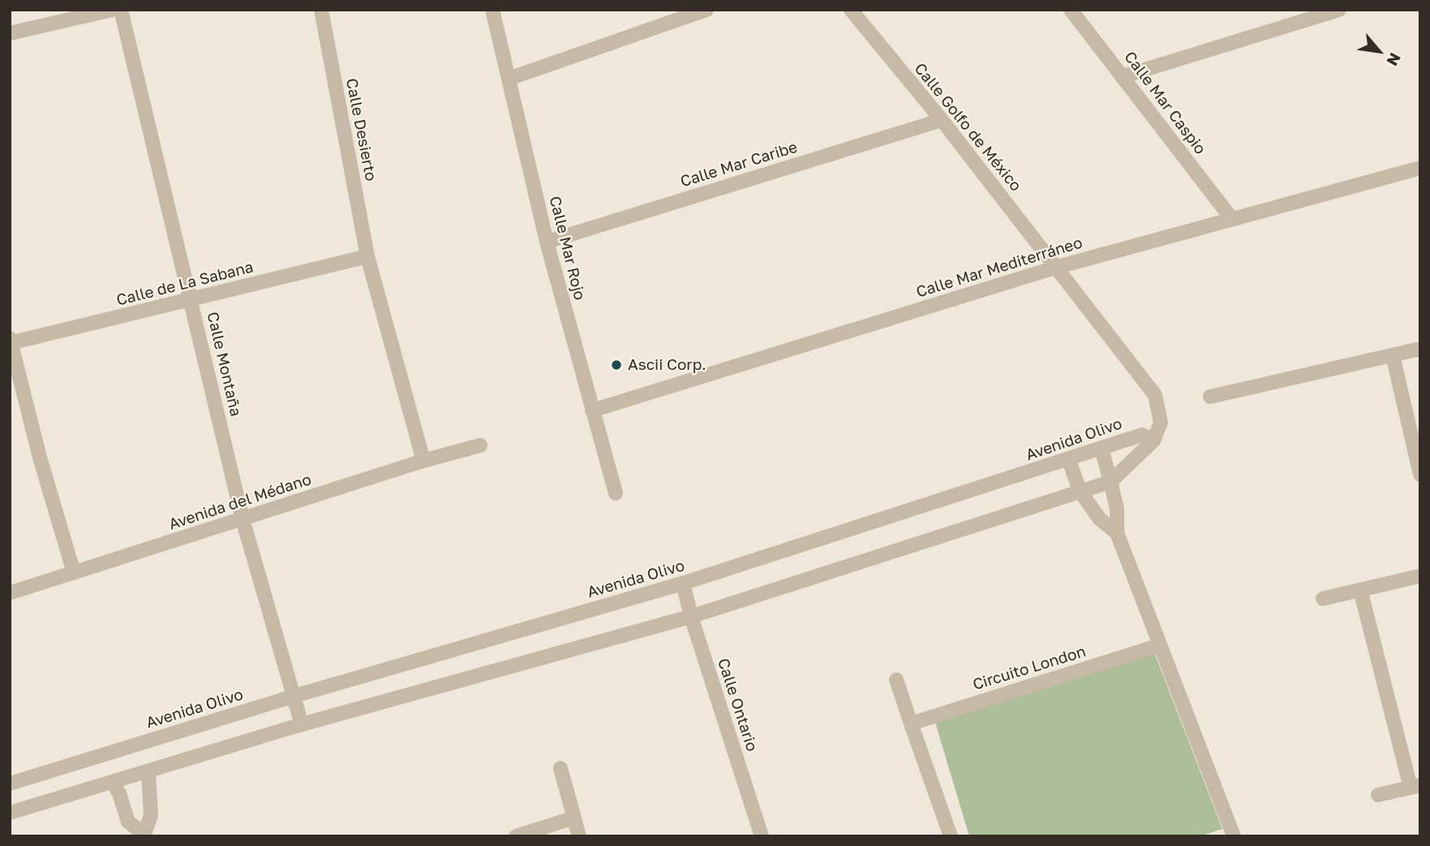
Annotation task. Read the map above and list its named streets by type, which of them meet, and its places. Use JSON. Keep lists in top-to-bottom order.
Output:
{
  "streets": {
    "street": [
      "Calle Mar Caspio",
      "Calle Golfo de México",
      "Calle Desierto",
      "Calle Mar Caribe",
      "Calle Mar Rojo",
      "Calle Mar Mediterráneo",
      "Calle de La Sabana",
      "Calle Montaña",
      "Avenida Olivo",
      "Avenida del Médano",
      "Circuito London",
      "Calle Ontario"
    ]
  },
  "crossings": [
    ["Calle Mar Caspio", "Calle Mar Mediterráneo"],
    ["Calle Golfo de México", "Calle Mar Caribe"],
    ["Calle Golfo de México", "Calle Mar Mediterráneo"],
    ["Calle Golfo de México", "Avenida Olivo"],
    ["Calle Desierto", "Calle de La Sabana"],
    ["Calle Desierto", "Avenida del Médano"],
    ["Calle Mar Caribe", "Calle Mar Rojo"],
    ["Calle Mar Rojo", "Calle Mar Mediterráneo"],
    ["Calle de La Sabana", "Calle Montaña"],
    ["Calle Montaña", "Avenida Olivo"],
    ["Calle Montaña", "Avenida del Médano"],
    ["Avenida Olivo", "Calle Ontario"]
  ],
  "places": ["Ascii Corp."],
  "north": "bottom right"
}
